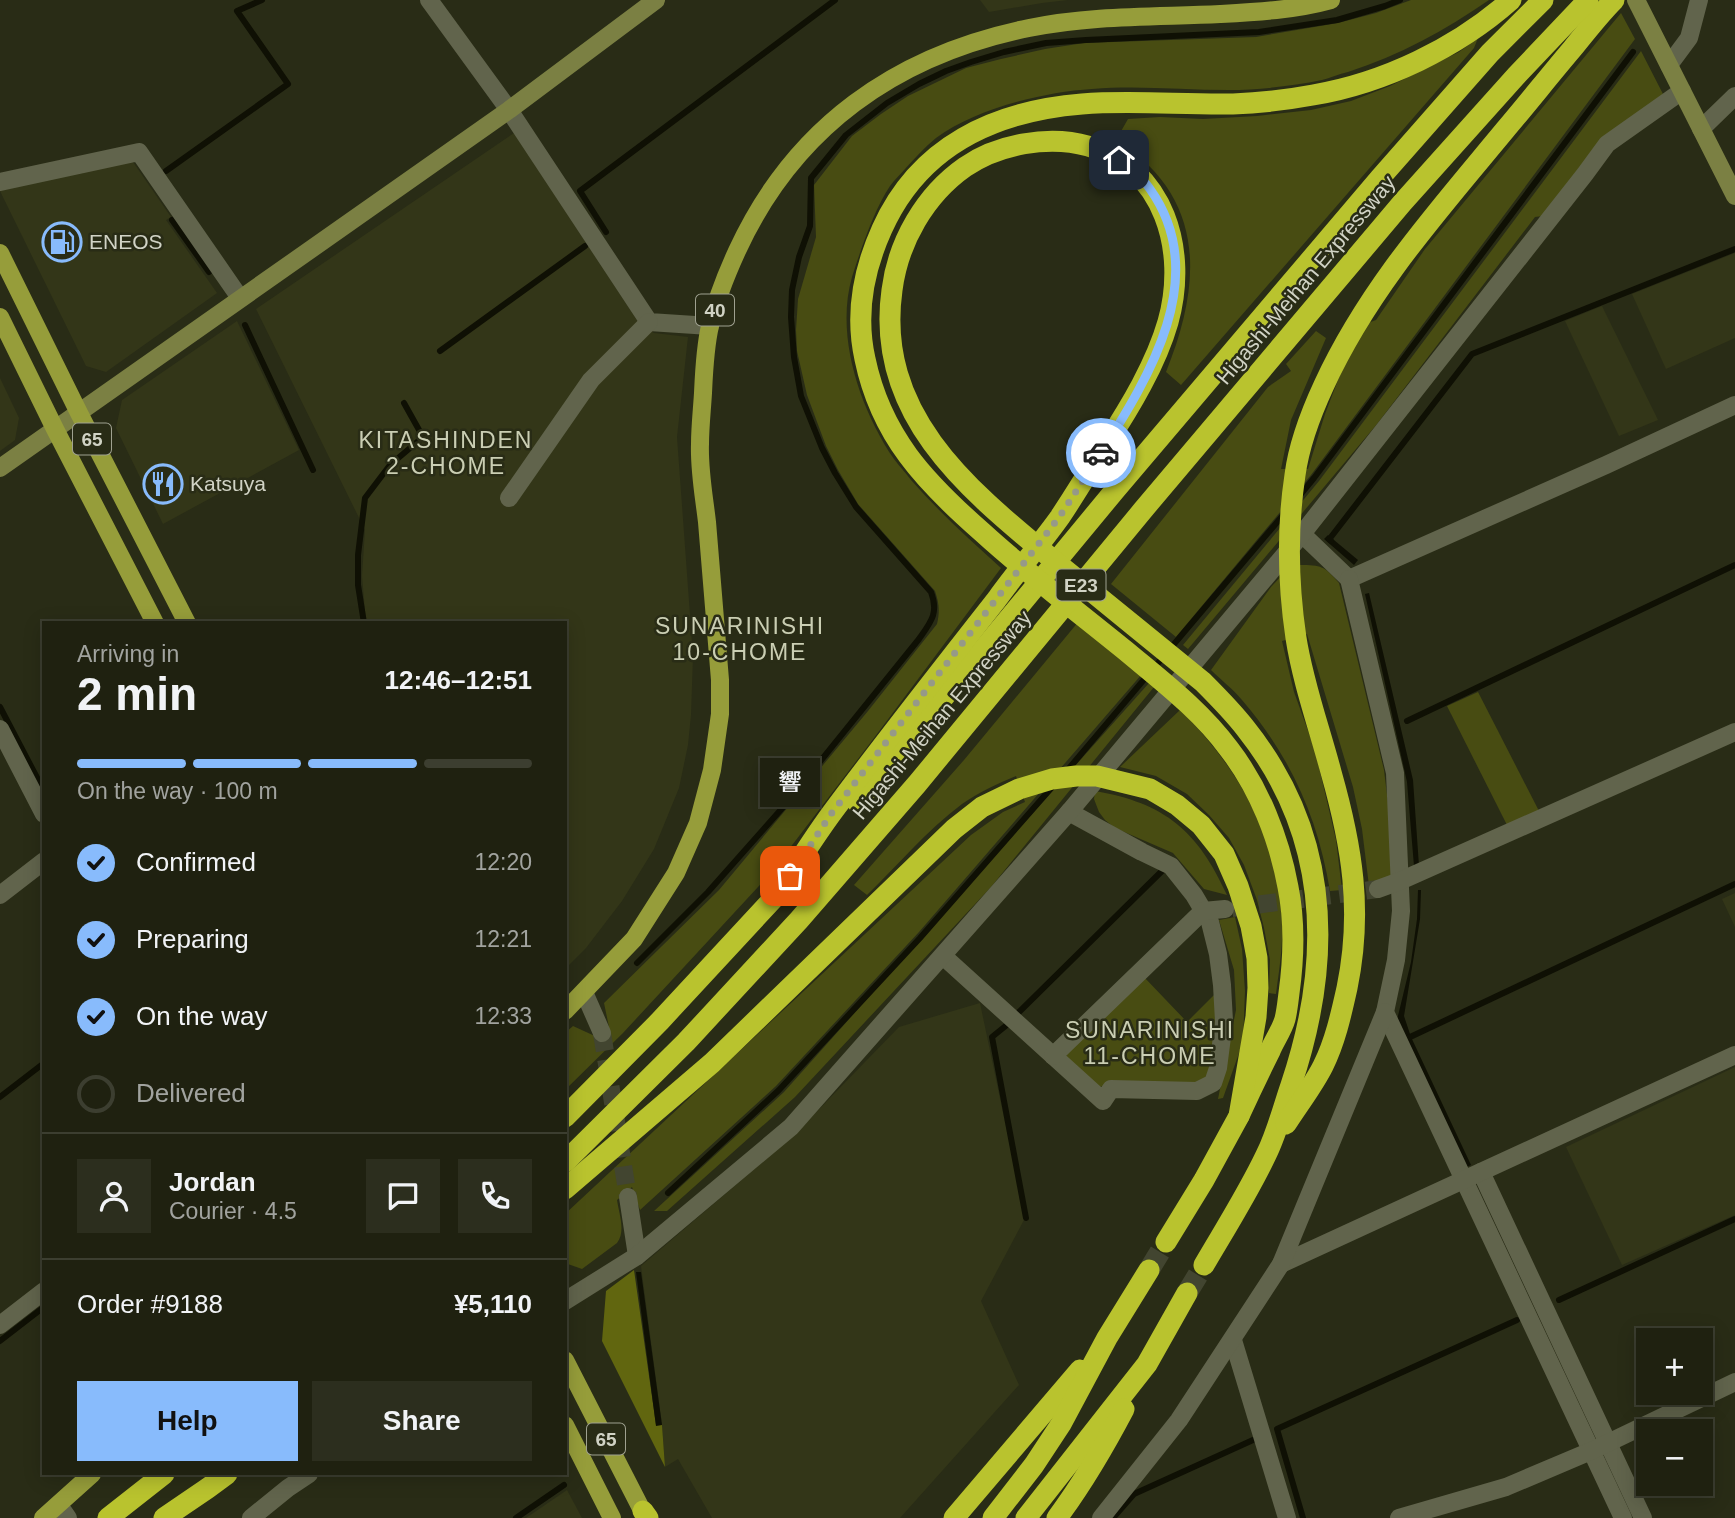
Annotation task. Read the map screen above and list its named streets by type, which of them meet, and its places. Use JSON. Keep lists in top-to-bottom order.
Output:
{
  "streets": {
    "highway": ["Higashi-Meihan Expressway", "E23"],
    "main road": ["40", "65"]
  },
  "districts": ["KITASHINDEN 2-CHOME", "SUNARINISHI 10-CHOME", "SUNARINISHI 11-CHOME"],
  "places": {
    "fuel station": ["ENEOS"],
    "restaurant": ["Katsuya"],
    "other": ["響"]
  },
  "page": {
    "heading": ["2 min", "Arriving in", "12:46–12:51"],
    "panel": [
      "Jordan",
      "Courier · 4.5",
      "Order #9188",
      "¥5,110"
    ],
    "bar": "On the way · 100 m",
    "bubble": "響",
    "list": [
      ["Confirmed", "12:20"],
      ["Preparing", "12:21"],
      ["On the way", "12:33"],
      "Delivered"
    ],
    "map_buttons": ["+", "−"],
    "buttons": ["Help", "Share"]
  }
}
